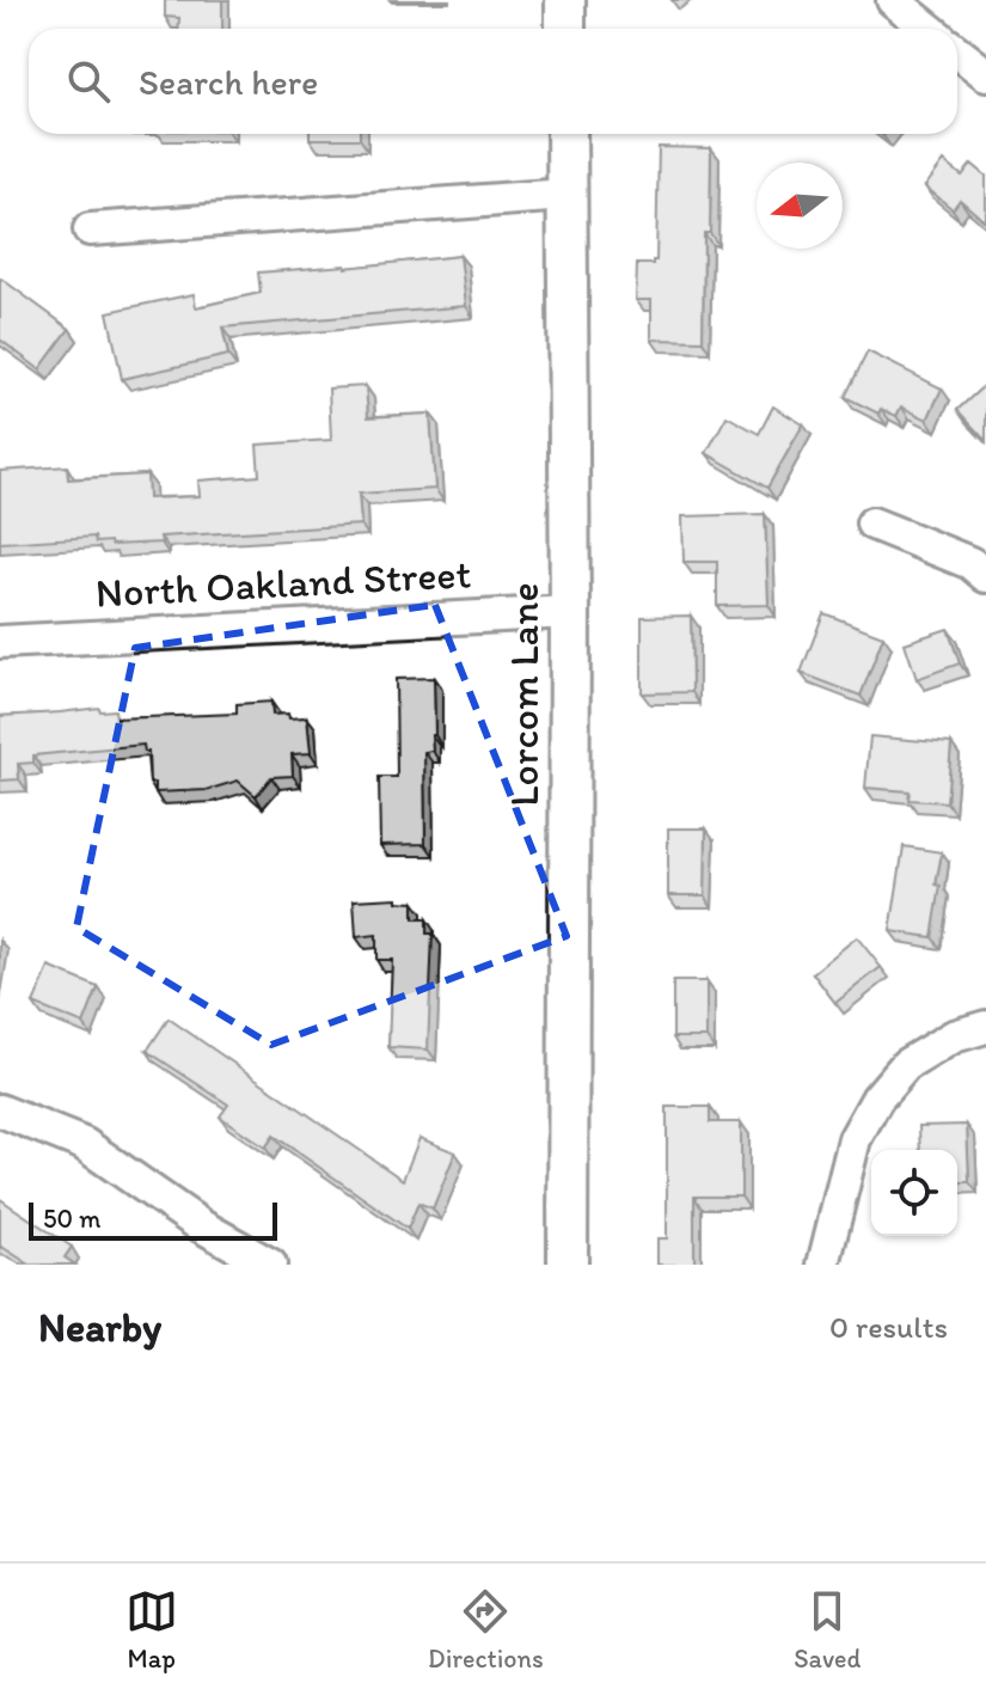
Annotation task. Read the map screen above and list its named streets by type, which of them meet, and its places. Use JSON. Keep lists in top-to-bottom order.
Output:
{
  "streets": {
    "street": ["North Oakland Street", "Lorcom Lane"]
  },
  "crossings": [
    ["North Oakland Street", "Lorcom Lane"]
  ],
  "scale_bar": "50 m",
  "north": "left",
  "page": {
    "search": "Search here",
    "scale": "50 m",
    "heading": ["Nearby", "0 results"],
    "nav": ["Map", "Directions", "Saved"]
  }
}
